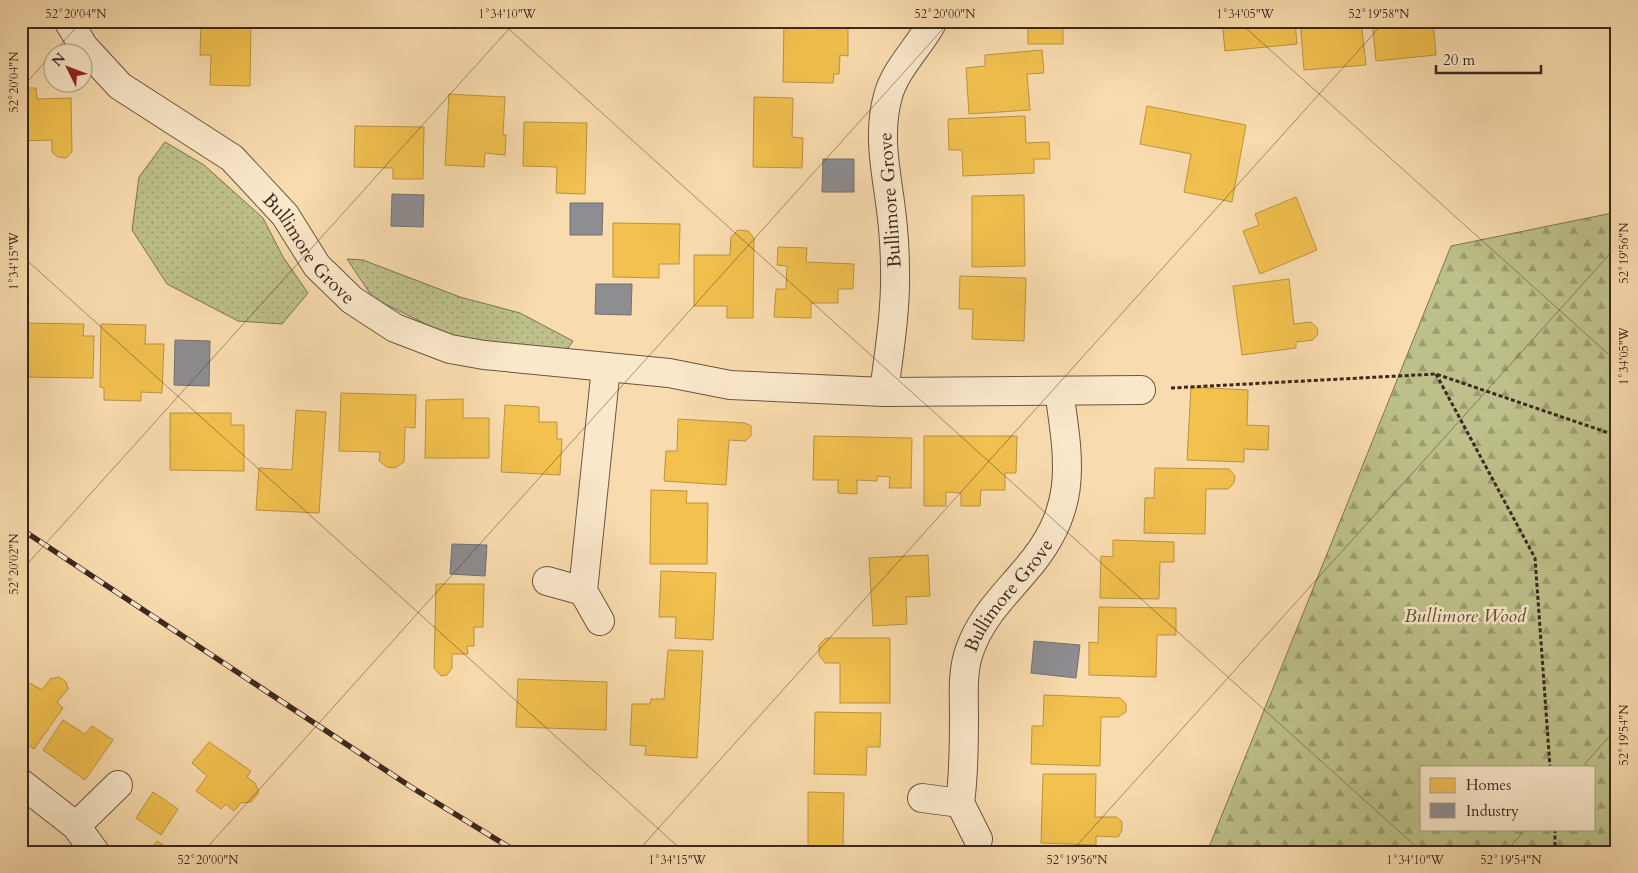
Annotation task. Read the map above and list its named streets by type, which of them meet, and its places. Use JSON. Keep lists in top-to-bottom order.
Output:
{
  "streets": {
    "street": ["Bullimore Grove"]
  },
  "parks": ["Bullimore Wood"],
  "legend": ["Homes", "Industry"],
  "scale_bar": "20 m",
  "north": "top left",
  "coordinates": [
    "52°20'04\"N",
    "1°34'10\"W",
    "52°20'00\"N",
    "1°34'05\"W",
    "52°19'58\"N",
    "52°19'56\"N",
    "1°34'15\"W",
    "52°20'02\"N",
    "52°19'54\"N"
  ]
}
